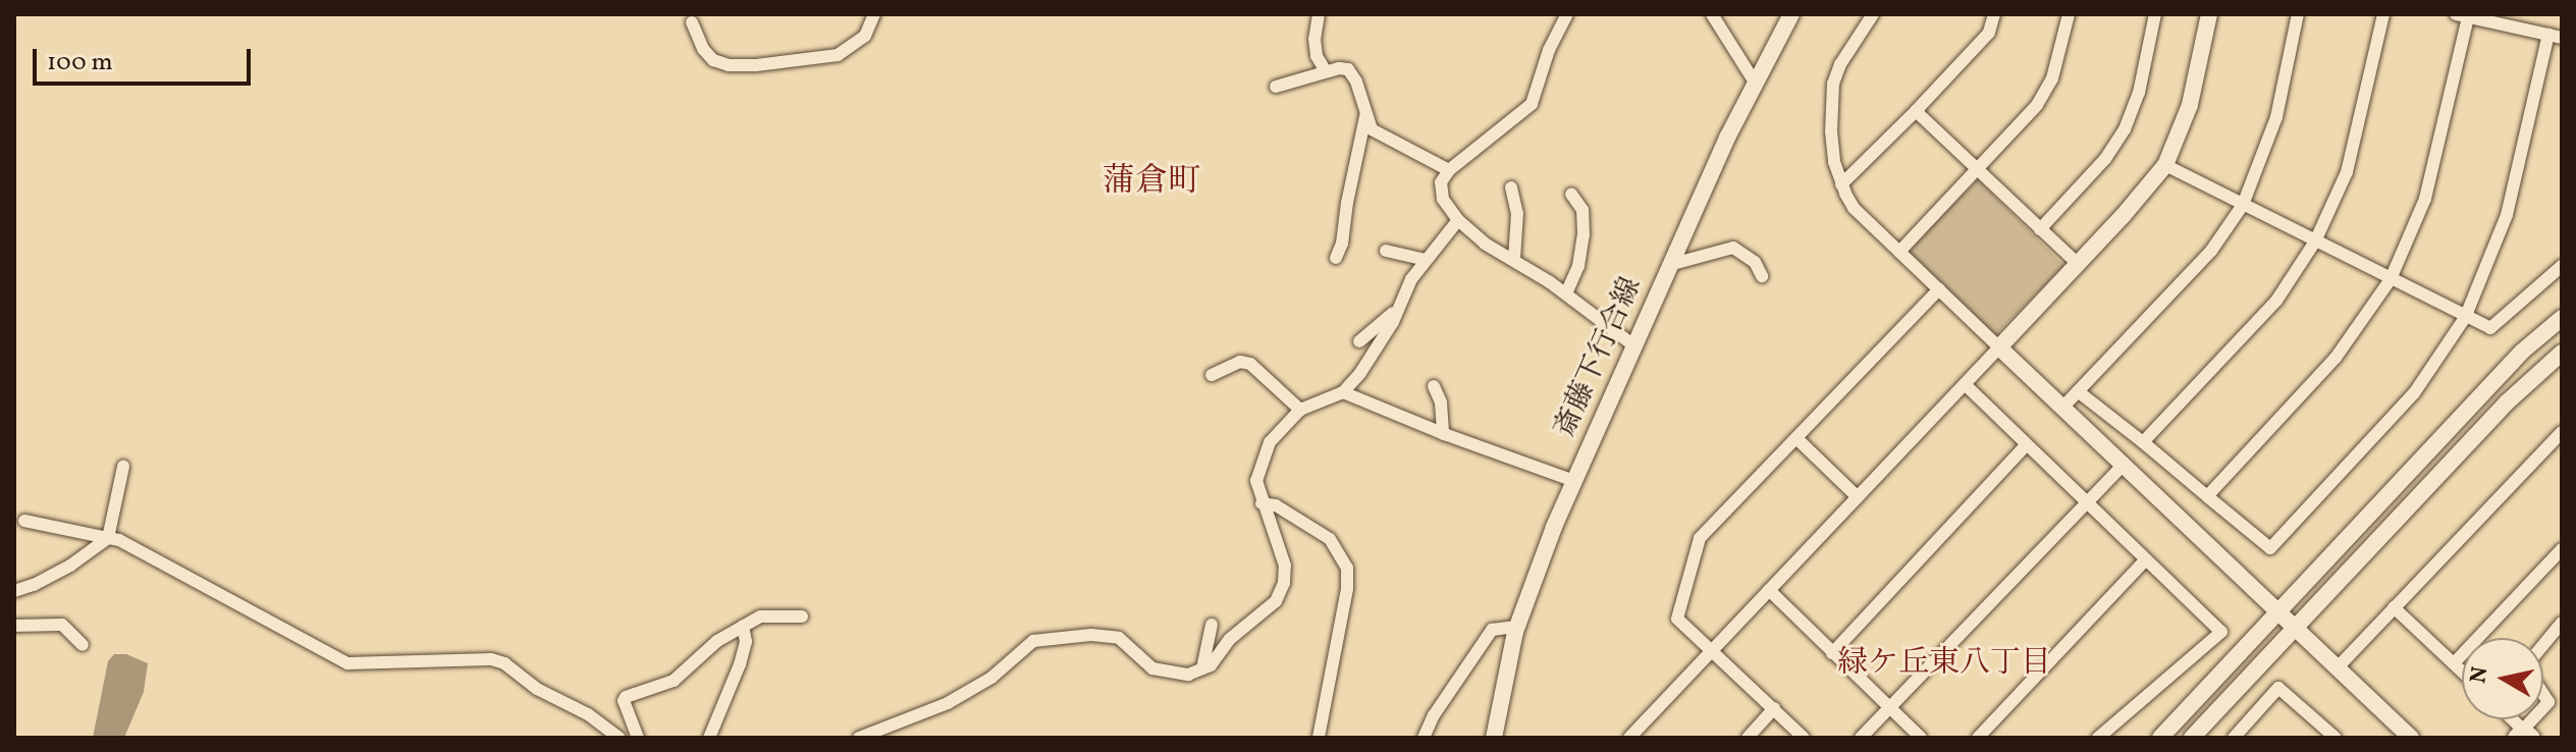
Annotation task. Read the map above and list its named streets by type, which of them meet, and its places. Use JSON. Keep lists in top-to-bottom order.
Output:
{
  "streets": {
    "street": ["斎藤下行合線"]
  },
  "districts": ["蒲倉町", "緑ケ丘東八丁目"],
  "scale_bar": "100 m",
  "north": "left"
}
